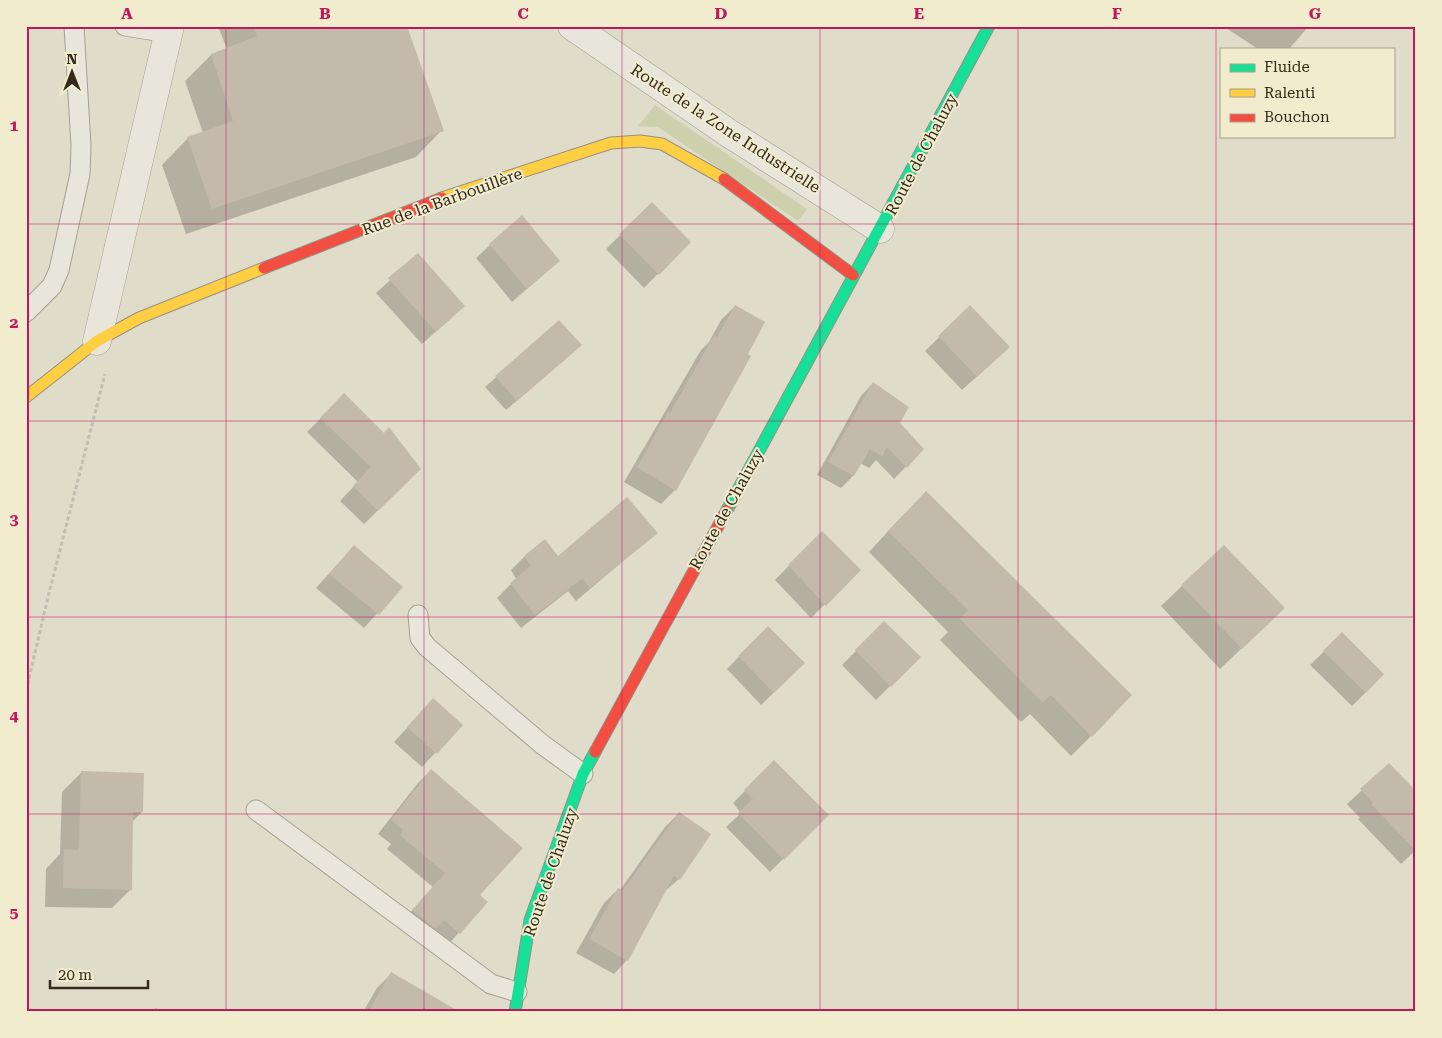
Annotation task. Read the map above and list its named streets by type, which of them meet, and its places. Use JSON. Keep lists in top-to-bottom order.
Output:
{
  "streets": {
    "street": ["Route de la Zone Industrielle", "Route de Chaluzy", "Rue de la Barbouillère"]
  },
  "crossings": [
    ["Route de la Zone Industrielle", "Route de Chaluzy"],
    ["Route de Chaluzy", "Rue de la Barbouillère"]
  ],
  "legend": ["Fluide", "Ralenti", "Bouchon"],
  "scale_bar": "20 m",
  "north": "top",
  "grid": {
    "columns": [
      "A",
      "B",
      "C",
      "D",
      "E",
      "F",
      "G"
    ],
    "rows": [
      "1",
      "2",
      "3",
      "4",
      "5"
    ]
  }
}
